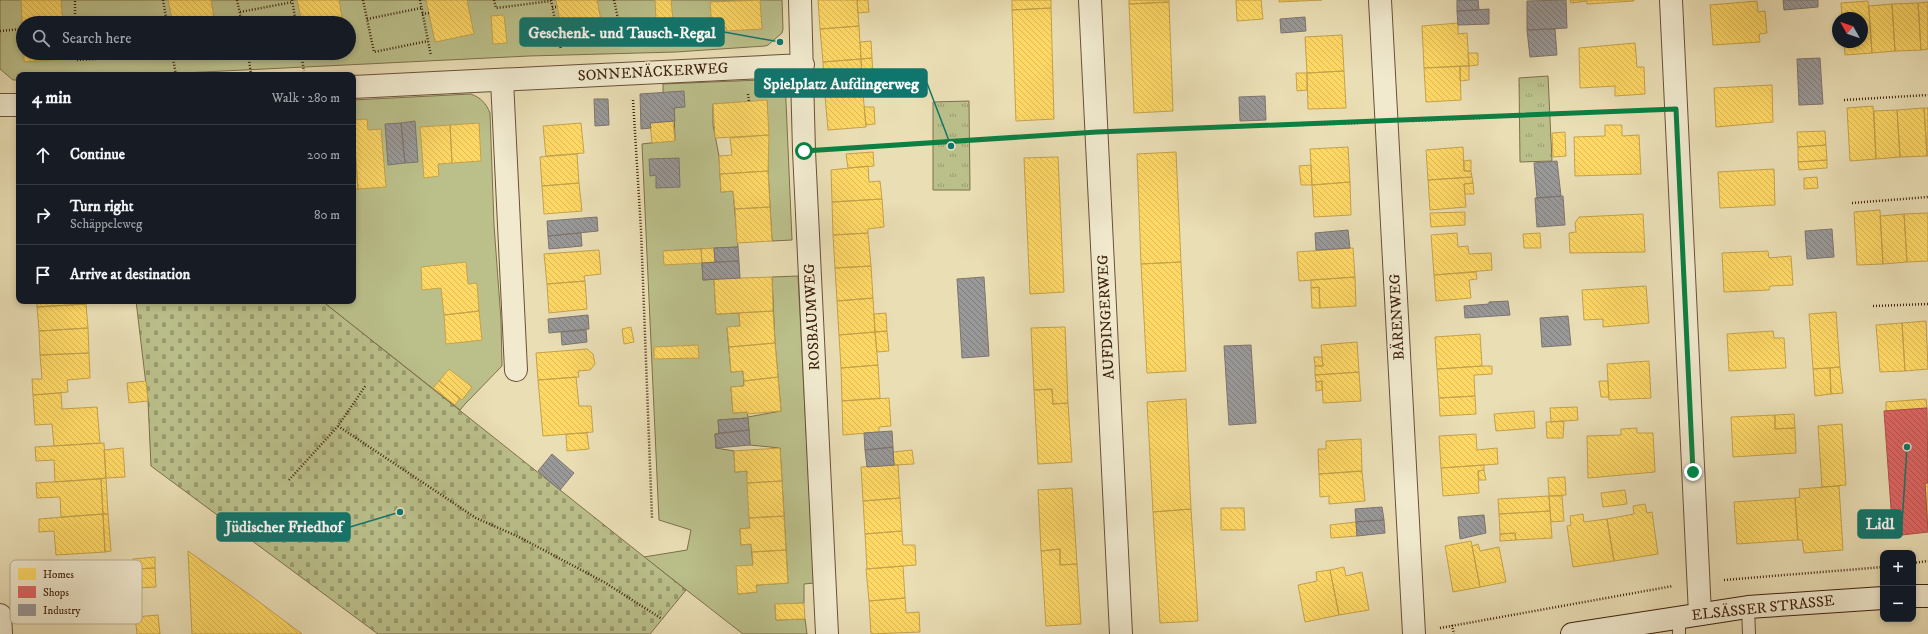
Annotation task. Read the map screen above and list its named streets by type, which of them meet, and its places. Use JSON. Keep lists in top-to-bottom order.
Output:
{
  "streets": {
    "street": [
      "SONNENÄCKERWEG",
      "ROSBAUMWEG",
      "AUFDINGERWEG",
      "BÄRENWEG",
      "ELSÄSSER STRASSE"
    ]
  },
  "crossings": [
    ["SONNENÄCKERWEG", "ROSBAUMWEG"]
  ],
  "places": [
    "Geschenk- und Tausch-Regal",
    "Spielplatz Aufdingerweg",
    "Lidl",
    "Jüdischer Friedhof"
  ],
  "legend": ["Homes", "Shops", "Industry"],
  "north": "top left",
  "page": {
    "search": "Search here",
    "heading": ["4 min", "Walk · 280 m"],
    "list": [
      ["Continue", "200 m"],
      ["Turn right", "Schäppeleweg", "80 m"],
      "Arrive at destination"
    ],
    "map_buttons": ["+", "−"]
  }
}
